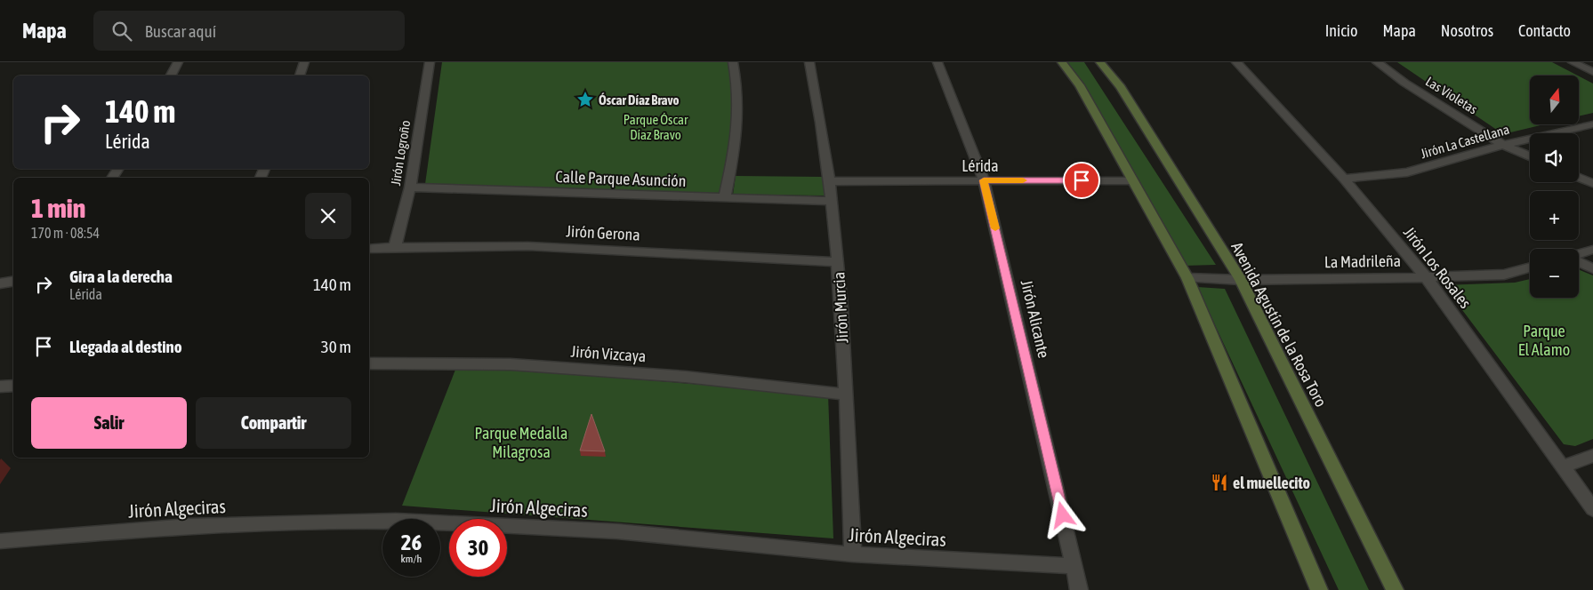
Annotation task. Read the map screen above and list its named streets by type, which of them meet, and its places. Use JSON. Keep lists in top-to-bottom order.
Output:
{
  "streets": {
    "street": [
      "Las Violetas",
      "Jirón La Castellana",
      "Jirón Logroño",
      "Lérida",
      "Calle Parque Asunción",
      "Jirón Gerona",
      "La Madrileña",
      "Jirón Los Rosales",
      "Jirón Murcia",
      "Jirón Alicante",
      "Avenida Agustín de la Rosa Toro",
      "Jirón Vizcaya",
      "Jirón Algeciras"
    ]
  },
  "crossings": [
    ["Las Violetas", "Jirón La Castellana"],
    ["Jirón La Castellana", "Jirón Los Rosales"],
    ["Jirón Logroño", "Calle Parque Asunción"],
    ["Jirón Logroño", "Jirón Gerona"],
    ["Lérida", "Jirón Murcia"],
    ["Lérida", "Jirón Alicante"],
    ["Calle Parque Asunción", "Jirón Murcia"],
    ["Jirón Gerona", "Jirón Murcia"],
    ["La Madrileña", "Jirón Los Rosales"],
    ["La Madrileña", "Avenida Agustín de la Rosa Toro"],
    ["Jirón Murcia", "Jirón Vizcaya"],
    ["Jirón Murcia", "Jirón Algeciras"],
    ["Jirón Alicante", "Jirón Algeciras"]
  ],
  "parks": ["Parque Óscar Díaz Bravo", "Parque El Alamo", "Parque Medalla Milagrosa"],
  "places": {
    "place": ["Óscar Díaz Bravo"],
    "restaurant": ["el muellecito"]
  },
  "north": "top",
  "page": {
    "header": "Mapa",
    "search": "Buscar aquí",
    "nav": [
      "Inicio",
      "Mapa",
      "Nosotros",
      "Contacto"
    ],
    "map_buttons": ["+", "−"],
    "turn": ["140 m", "Lérida"],
    "heading": ["1 min", "170 m · 08:54"],
    "list": [
      {
        "name": "Gira a la derecha",
        "note": "Lérida",
        "value": "140 m"
      },
      {
        "name": "Llegada al destino",
        "value": "30 m"
      }
    ],
    "buttons": ["Salir", "Compartir"],
    "speed": "26 km/h",
    "limit": "30"
  }
}
